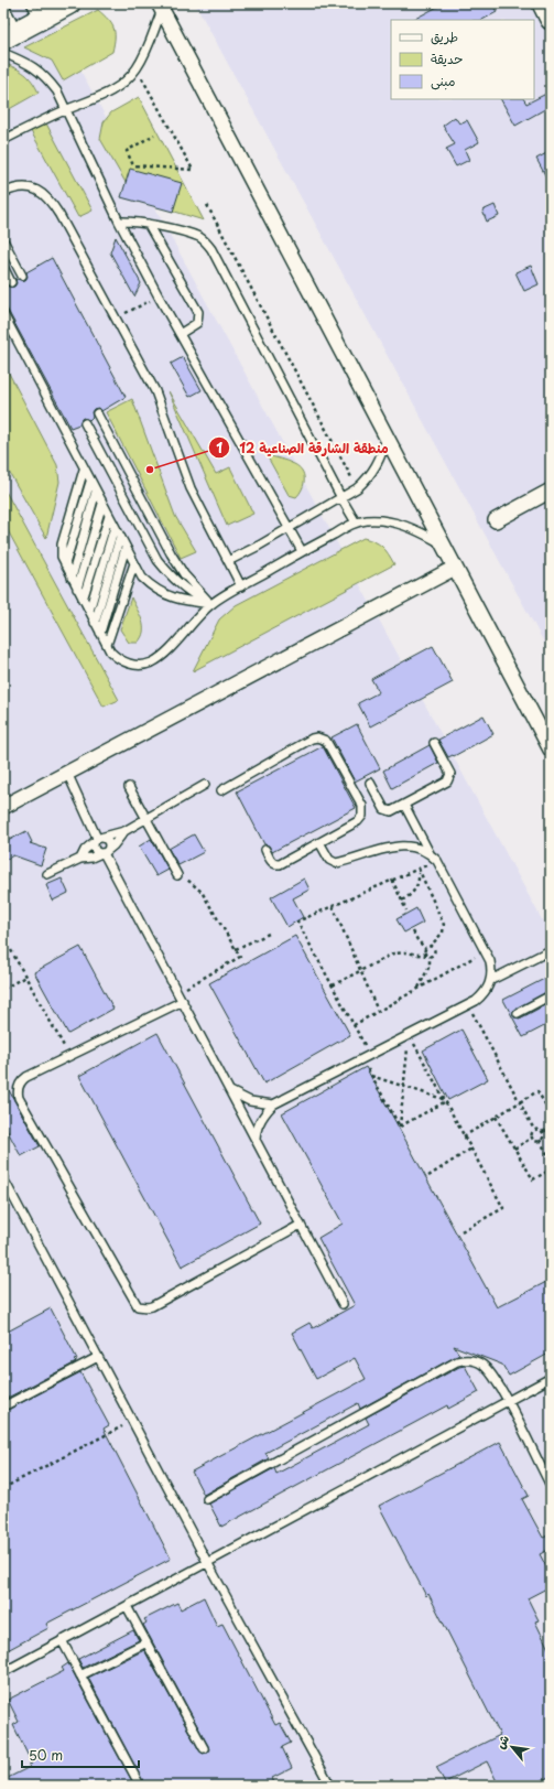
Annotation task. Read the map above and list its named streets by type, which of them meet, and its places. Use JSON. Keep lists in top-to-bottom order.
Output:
{
  "places": ["منطقة الشارقة الصناعية 12"],
  "legend": ["طريق", "حديقة", "مبنى"],
  "scale_bar": "50 m",
  "north": "top left"
}
